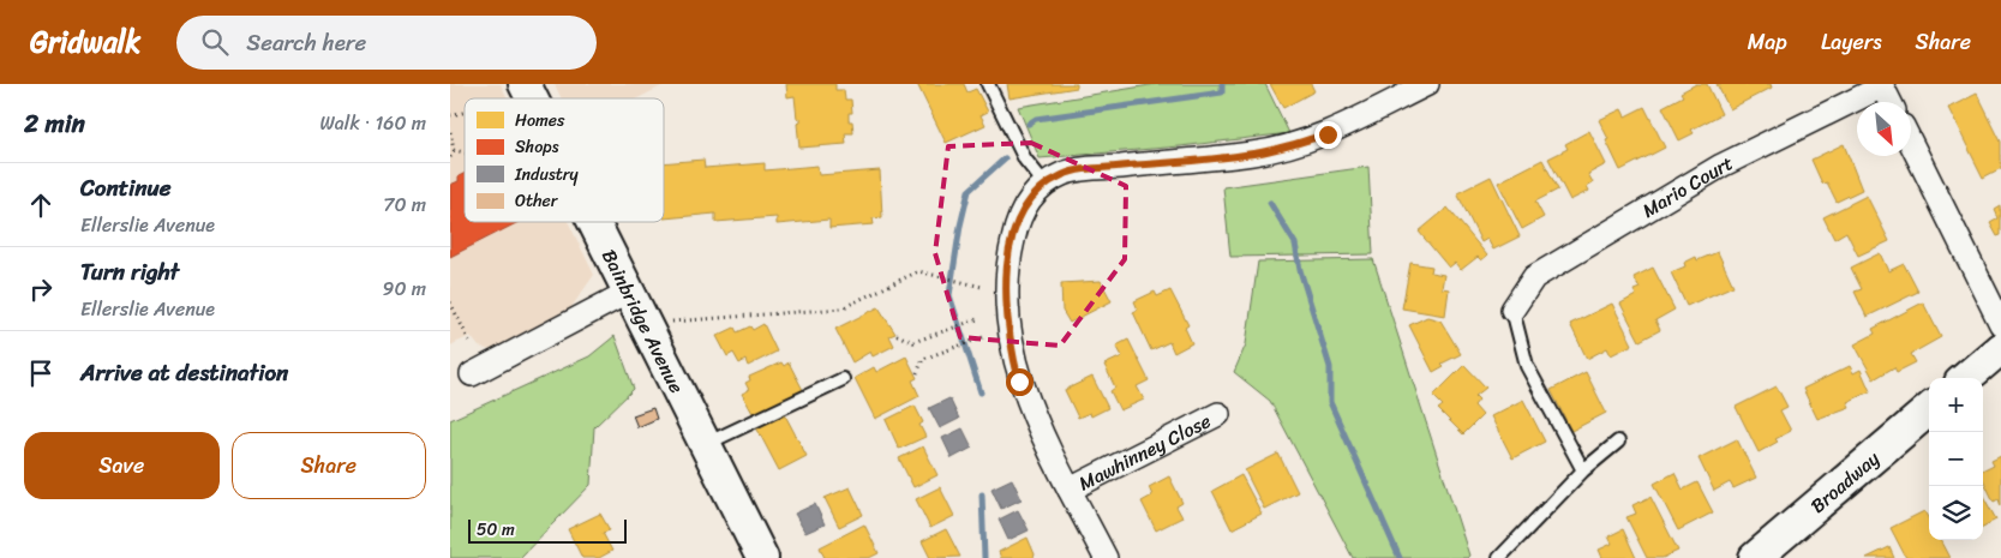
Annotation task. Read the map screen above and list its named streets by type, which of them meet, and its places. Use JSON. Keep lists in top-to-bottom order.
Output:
{
  "streets": {
    "street": [
      "Mario Court",
      "Bainbridge Avenue",
      "Mawhinney Close",
      "Broadway"
    ]
  },
  "legend": [
    "Homes",
    "Shops",
    "Industry",
    "Other"
  ],
  "scale_bar": "50 m",
  "north": "bottom right",
  "page": {
    "header": "Gridwalk",
    "search": "Search here",
    "nav": ["Map", "Layers", "Share"],
    "heading": ["2 min", "Walk · 160 m"],
    "list": [
      ["Continue", "Ellerslie Avenue", "70 m"],
      ["Turn right", "Ellerslie Avenue", "90 m"],
      "Arrive at destination"
    ],
    "map_buttons": ["+", "−"],
    "buttons": ["Save", "Share"],
    "scale": "50 m"
  }
}
